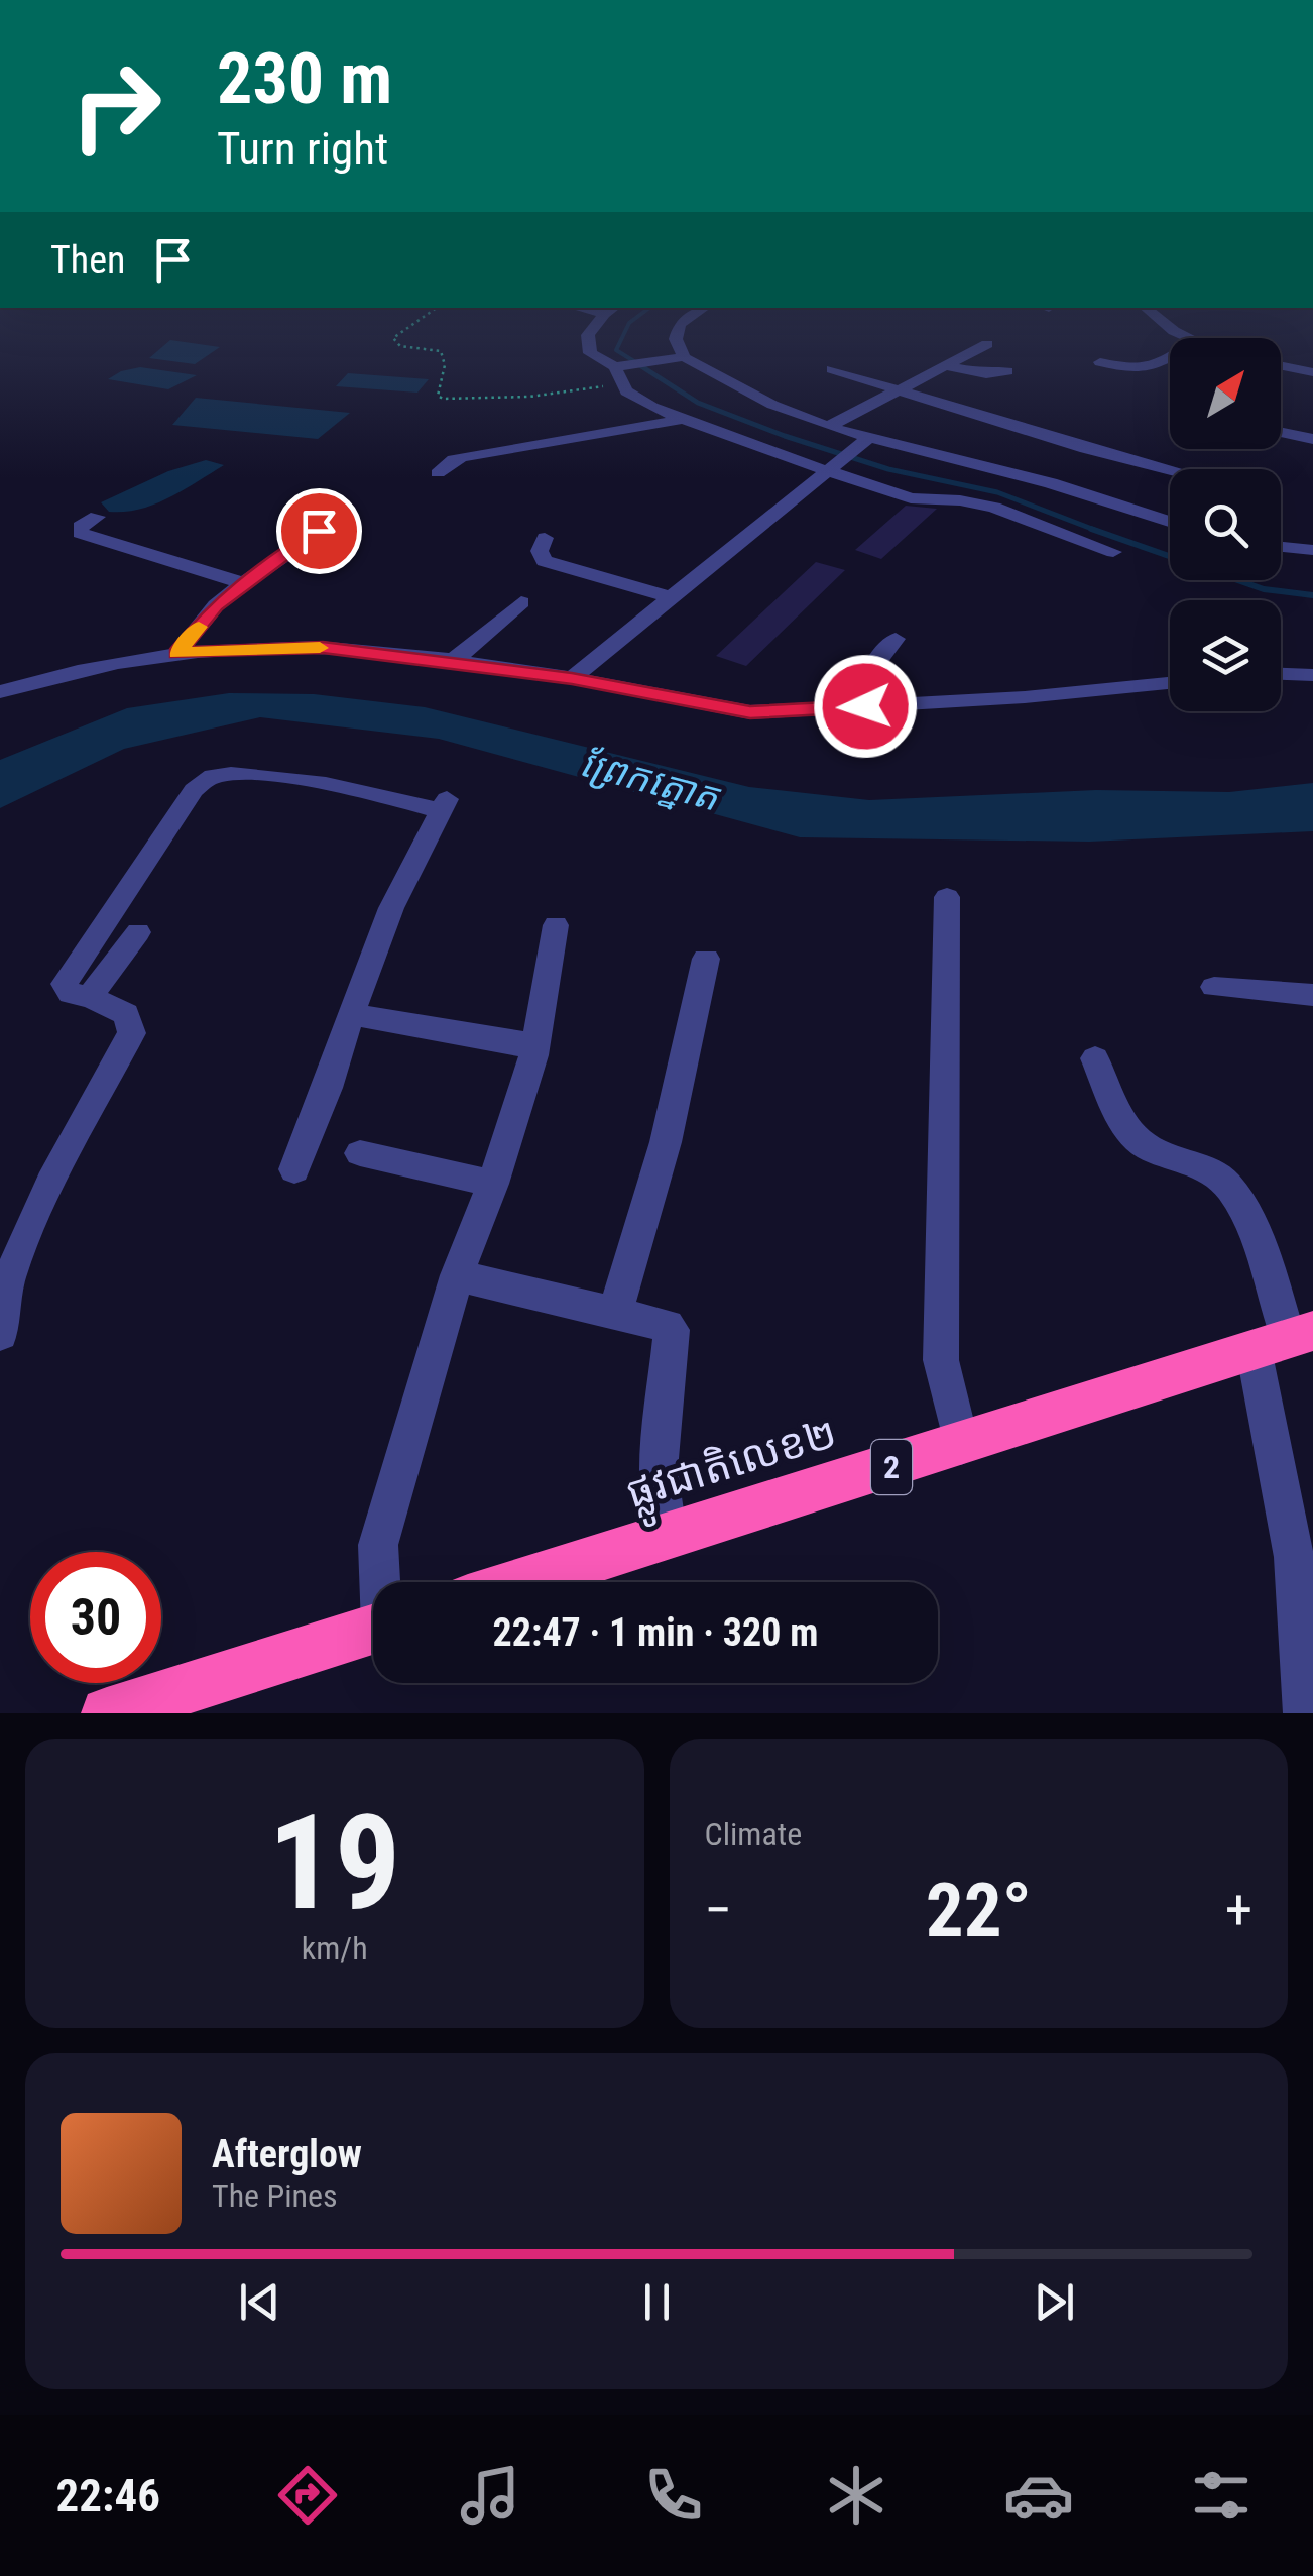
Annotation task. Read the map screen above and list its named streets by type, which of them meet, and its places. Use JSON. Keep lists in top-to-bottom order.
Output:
{
  "streets": {
    "highway": ["ផ្លូវជាតិលេខ២", "2"]
  },
  "water": ["ព្រែកត្នោត"],
  "north": "top right",
  "page": {
    "turn": ["230 m", "Turn right"],
    "then": "Then",
    "limit": "30",
    "trip": "22:47 · 1 min · 320 m",
    "tile": [
      ["19", "km/h"],
      "Climate"
    ],
    "heat": ["−", "22°", "+"],
    "song": ["Afterglow", "The Pines"],
    "tabs": "22:46"
  }
}
